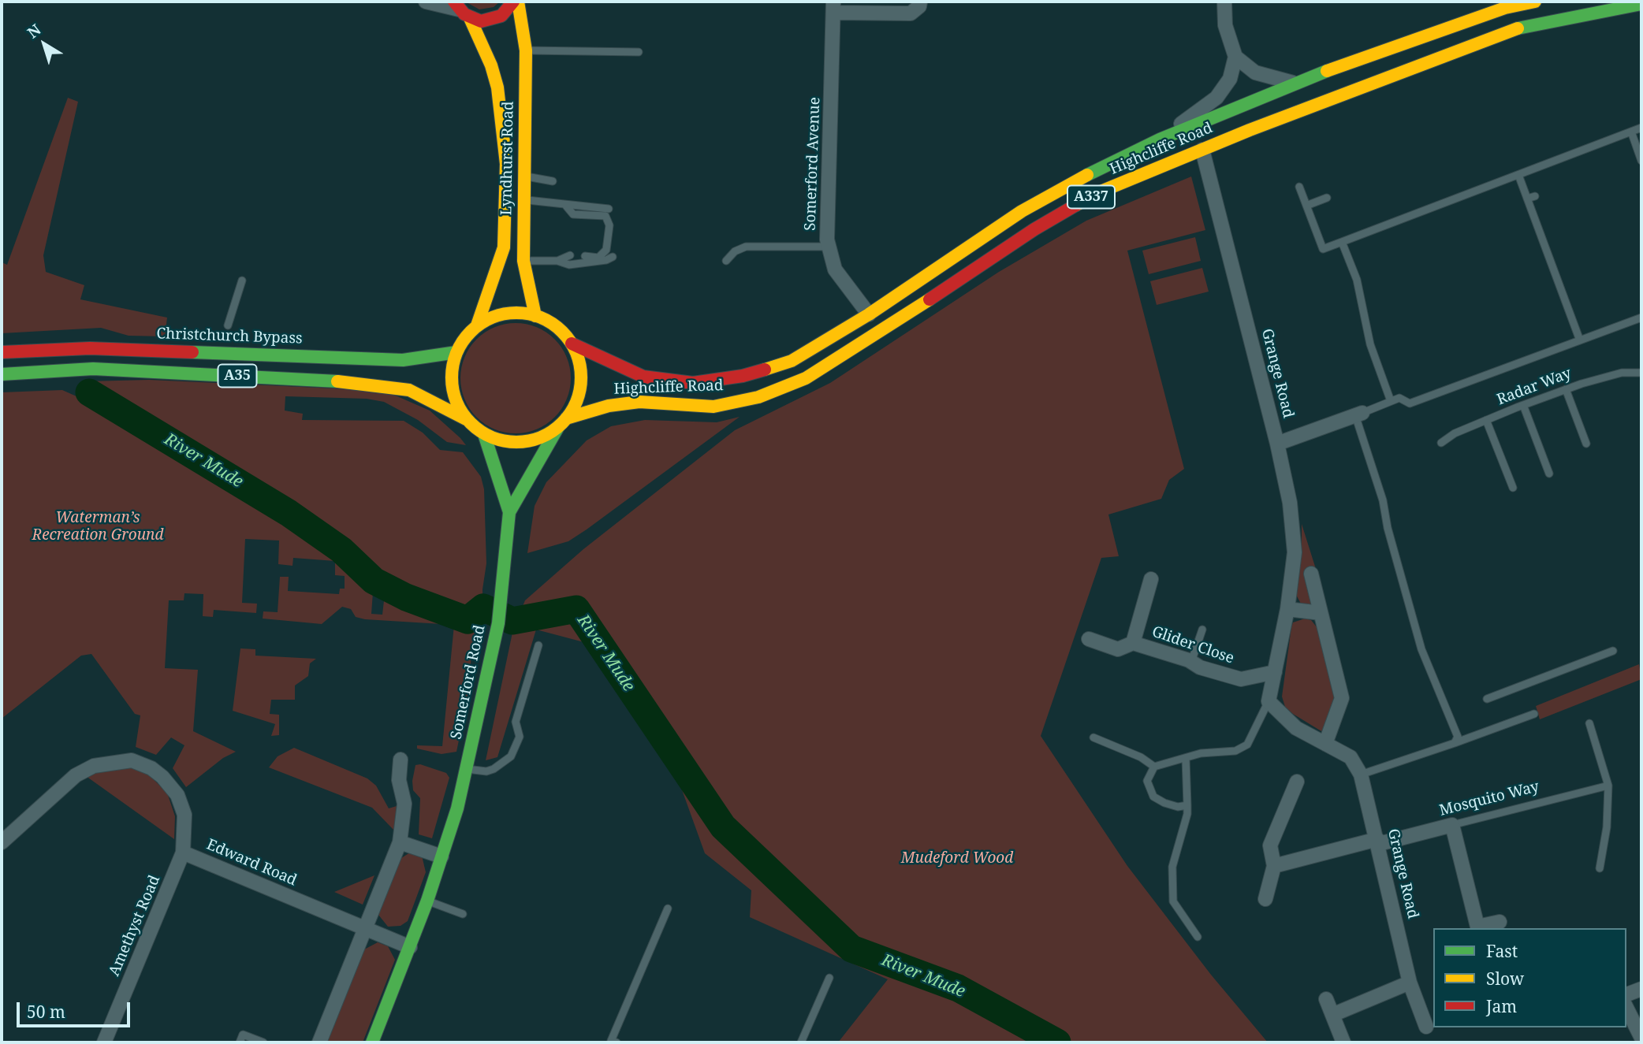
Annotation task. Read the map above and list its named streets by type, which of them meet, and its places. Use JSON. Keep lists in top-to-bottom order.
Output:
{
  "streets": {
    "main road": [
      "Highcliffe Road",
      "Lyndhurst Road",
      "A337",
      "Christchurch Bypass",
      "A35",
      "Somerford Road"
    ],
    "street": [
      "Somerford Avenue",
      "Grange Road",
      "Glider Close",
      "Mosquito Way",
      "Edward Road",
      "Amethyst Road"
    ],
    "lane": ["Radar Way"]
  },
  "crossings": [
    ["Highcliffe Road", "Lyndhurst Road"],
    ["Highcliffe Road", "Somerford Avenue"],
    ["Highcliffe Road", "Christchurch Bypass"],
    ["Highcliffe Road", "Grange Road"],
    ["Highcliffe Road", "A35"],
    ["Highcliffe Road", "Somerford Road"],
    ["Lyndhurst Road", "Christchurch Bypass"],
    ["Lyndhurst Road", "A35"],
    ["Lyndhurst Road", "Somerford Road"],
    ["Christchurch Bypass", "A35"],
    ["Christchurch Bypass", "Somerford Road"],
    ["Grange Road", "Glider Close"],
    ["Grange Road", "Mosquito Way"],
    ["A35", "Somerford Road"],
    ["Somerford Road", "Edward Road"],
    ["Edward Road", "Amethyst Road"]
  ],
  "water": ["River Mude"],
  "parks": ["Waterman’s Recreation Ground", "Mudeford Wood"],
  "legend": ["Fast", "Slow", "Jam"],
  "scale_bar": "50 m",
  "north": "top left"
}
